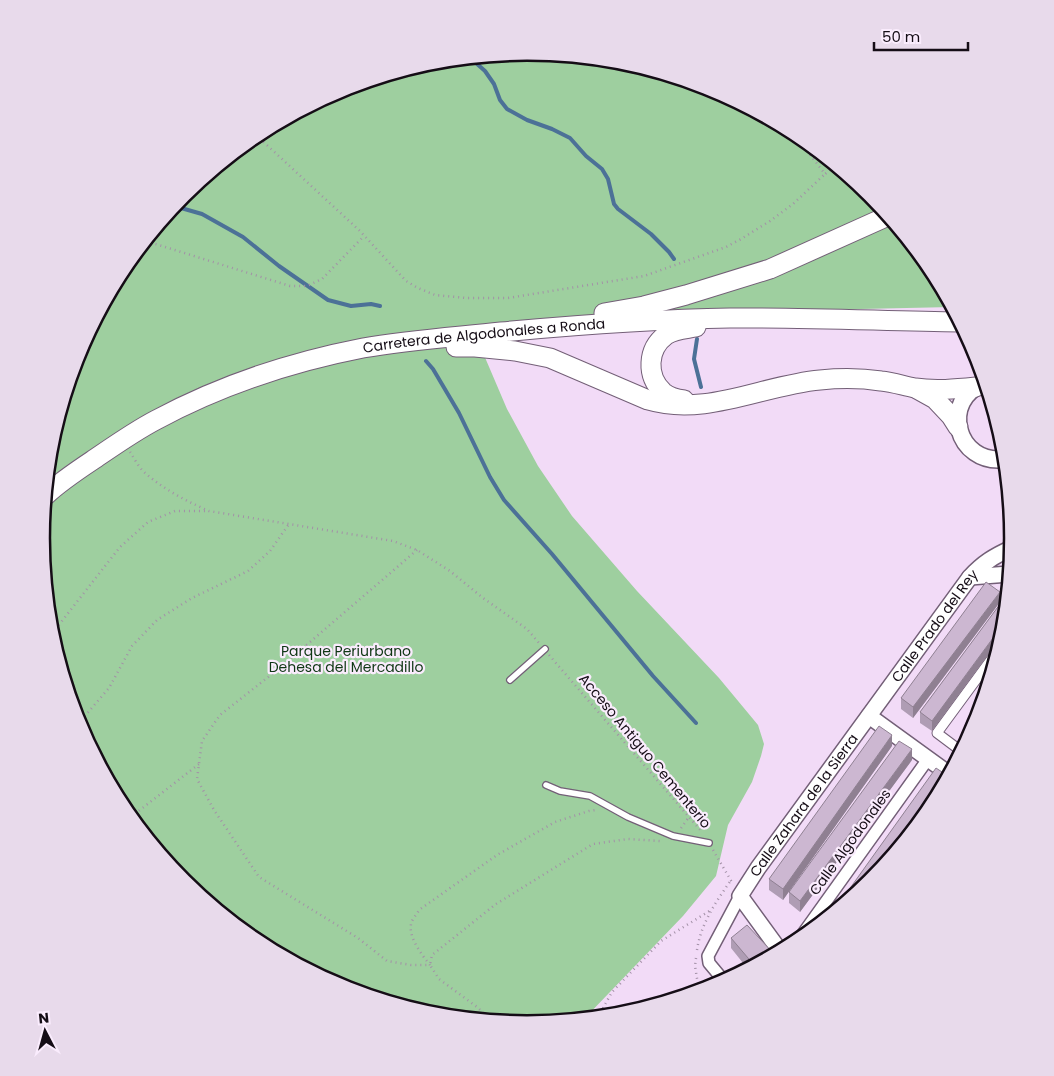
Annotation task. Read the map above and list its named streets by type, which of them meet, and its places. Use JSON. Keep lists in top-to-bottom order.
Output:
{
  "streets": {
    "main road": ["Carretera de Algodonales a Ronda"],
    "street": ["Calle Prado del Rey", "Calle Zahara de la Sierra", "Calle Algodonales"],
    "path": ["Acceso Antiguo Cementerio"]
  },
  "crossings": [
    ["Calle Prado del Rey", "Calle Zahara de la Sierra"],
    ["Acceso Antiguo Cementerio", "Calle Zahara de la Sierra"]
  ],
  "parks": ["Parque Periurbano Dehesa del Mercadillo"],
  "scale_bar": "50 m",
  "north": "top"
}
